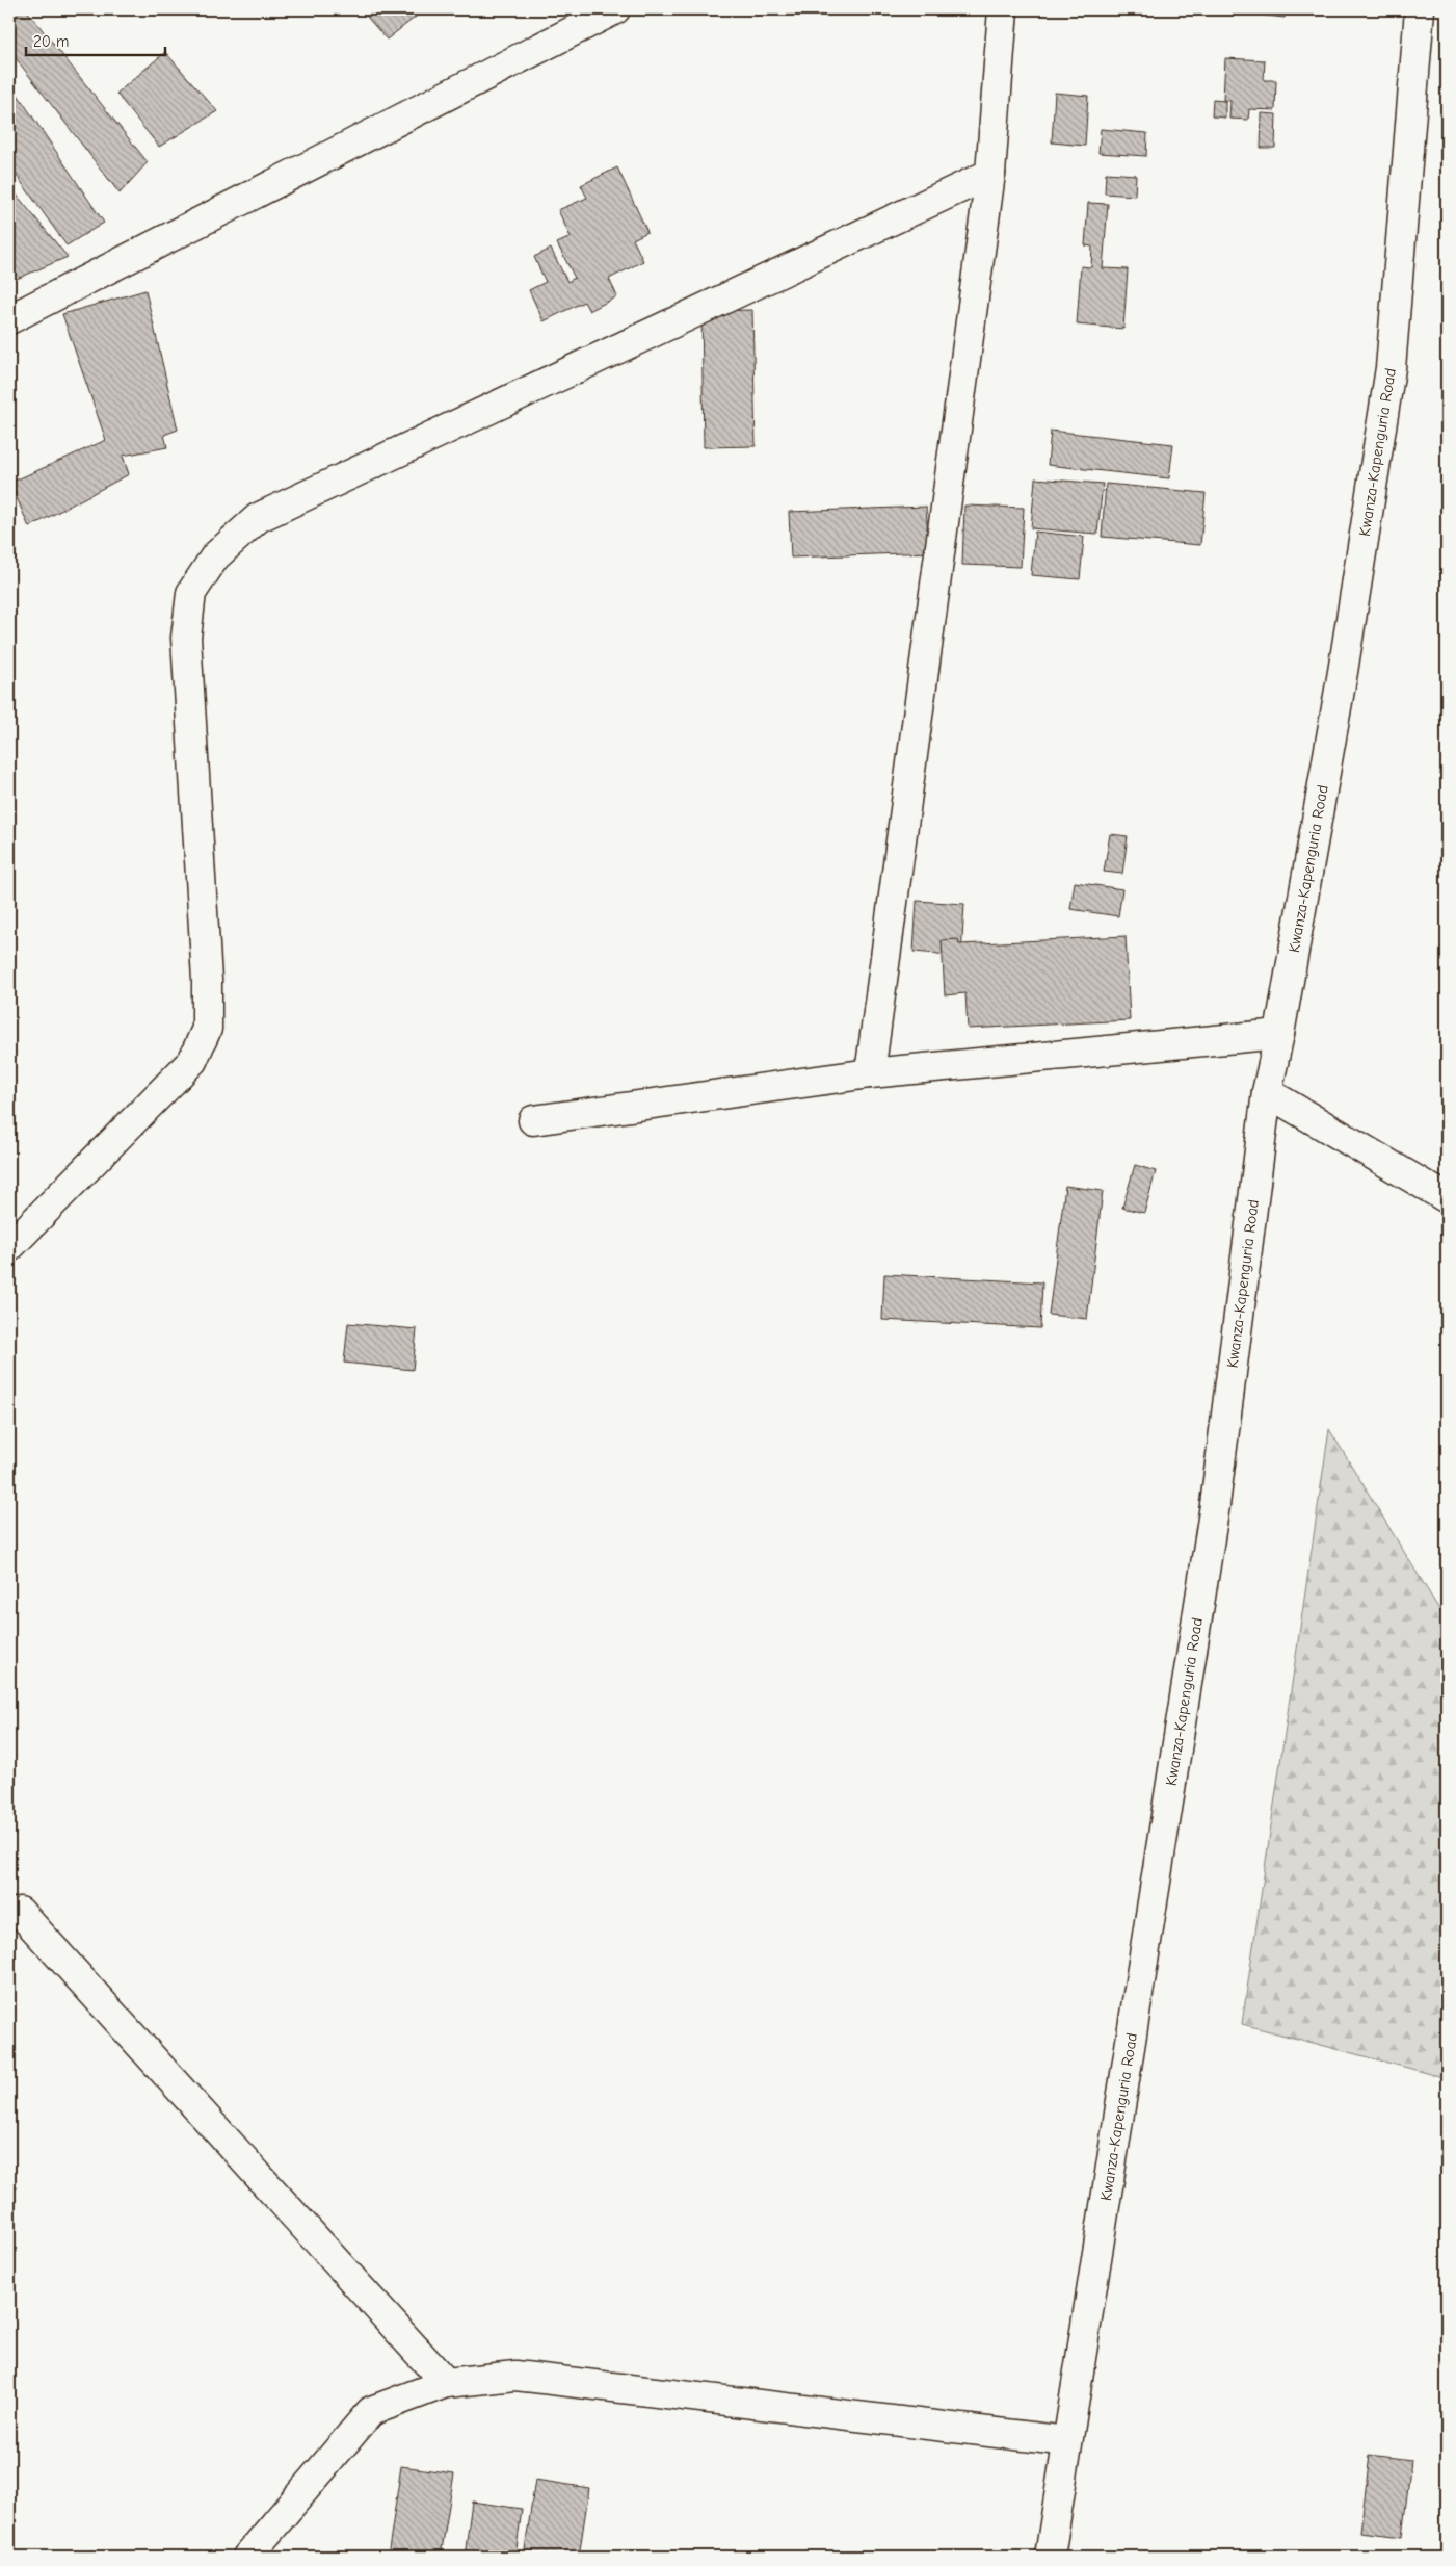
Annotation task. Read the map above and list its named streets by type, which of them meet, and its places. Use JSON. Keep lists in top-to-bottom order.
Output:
{
  "streets": {
    "street": ["Kwanza-Kapenguria Road"]
  },
  "scale_bar": "20 m"
}
